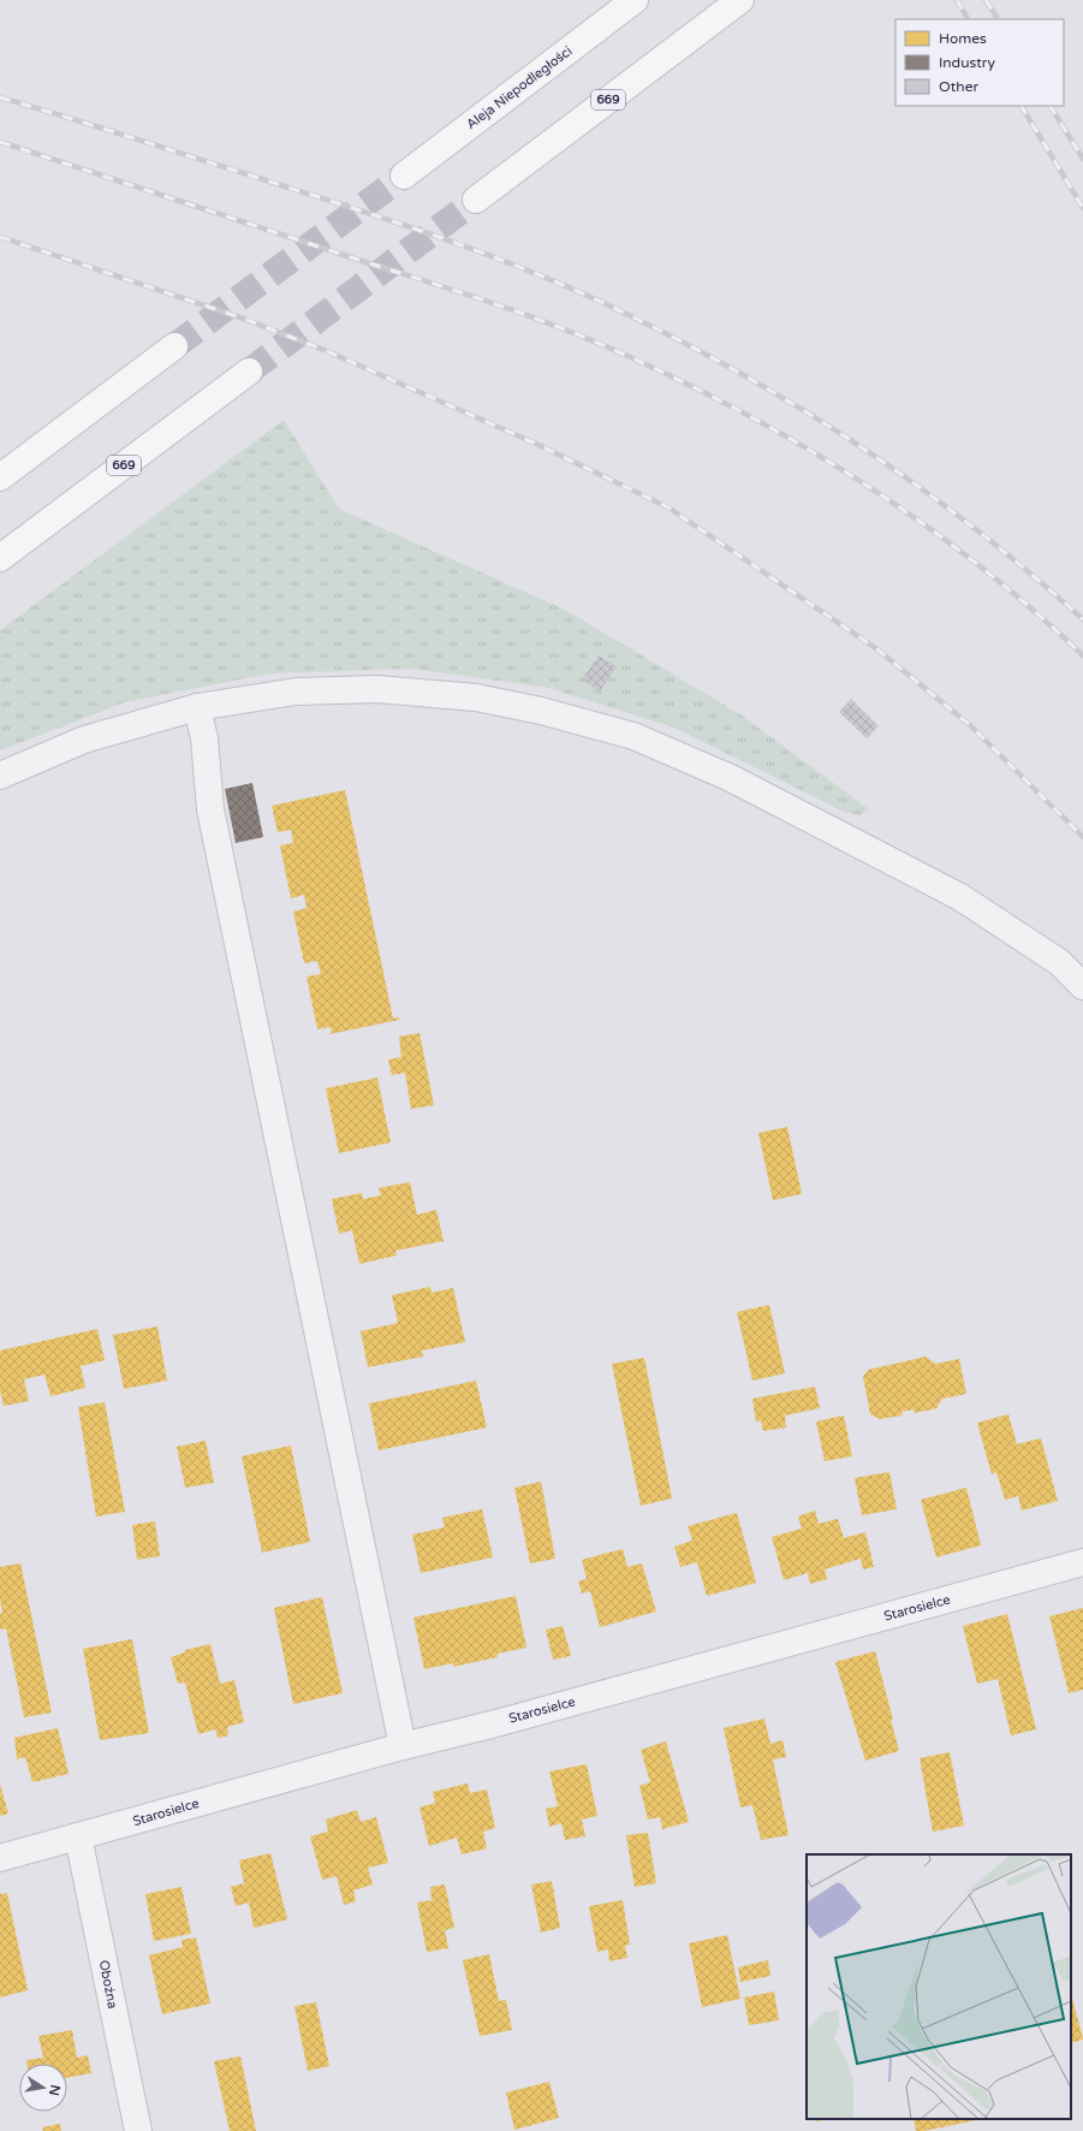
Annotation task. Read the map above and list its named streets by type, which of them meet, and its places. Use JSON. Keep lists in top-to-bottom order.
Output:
{
  "streets": {
    "main road": ["Aleja Niepodległości", "669"],
    "street": ["Starosielce", "Oboźna"]
  },
  "crossings": [
    ["Starosielce", "Oboźna"]
  ],
  "legend": ["Homes", "Industry", "Other"],
  "north": "right"
}
